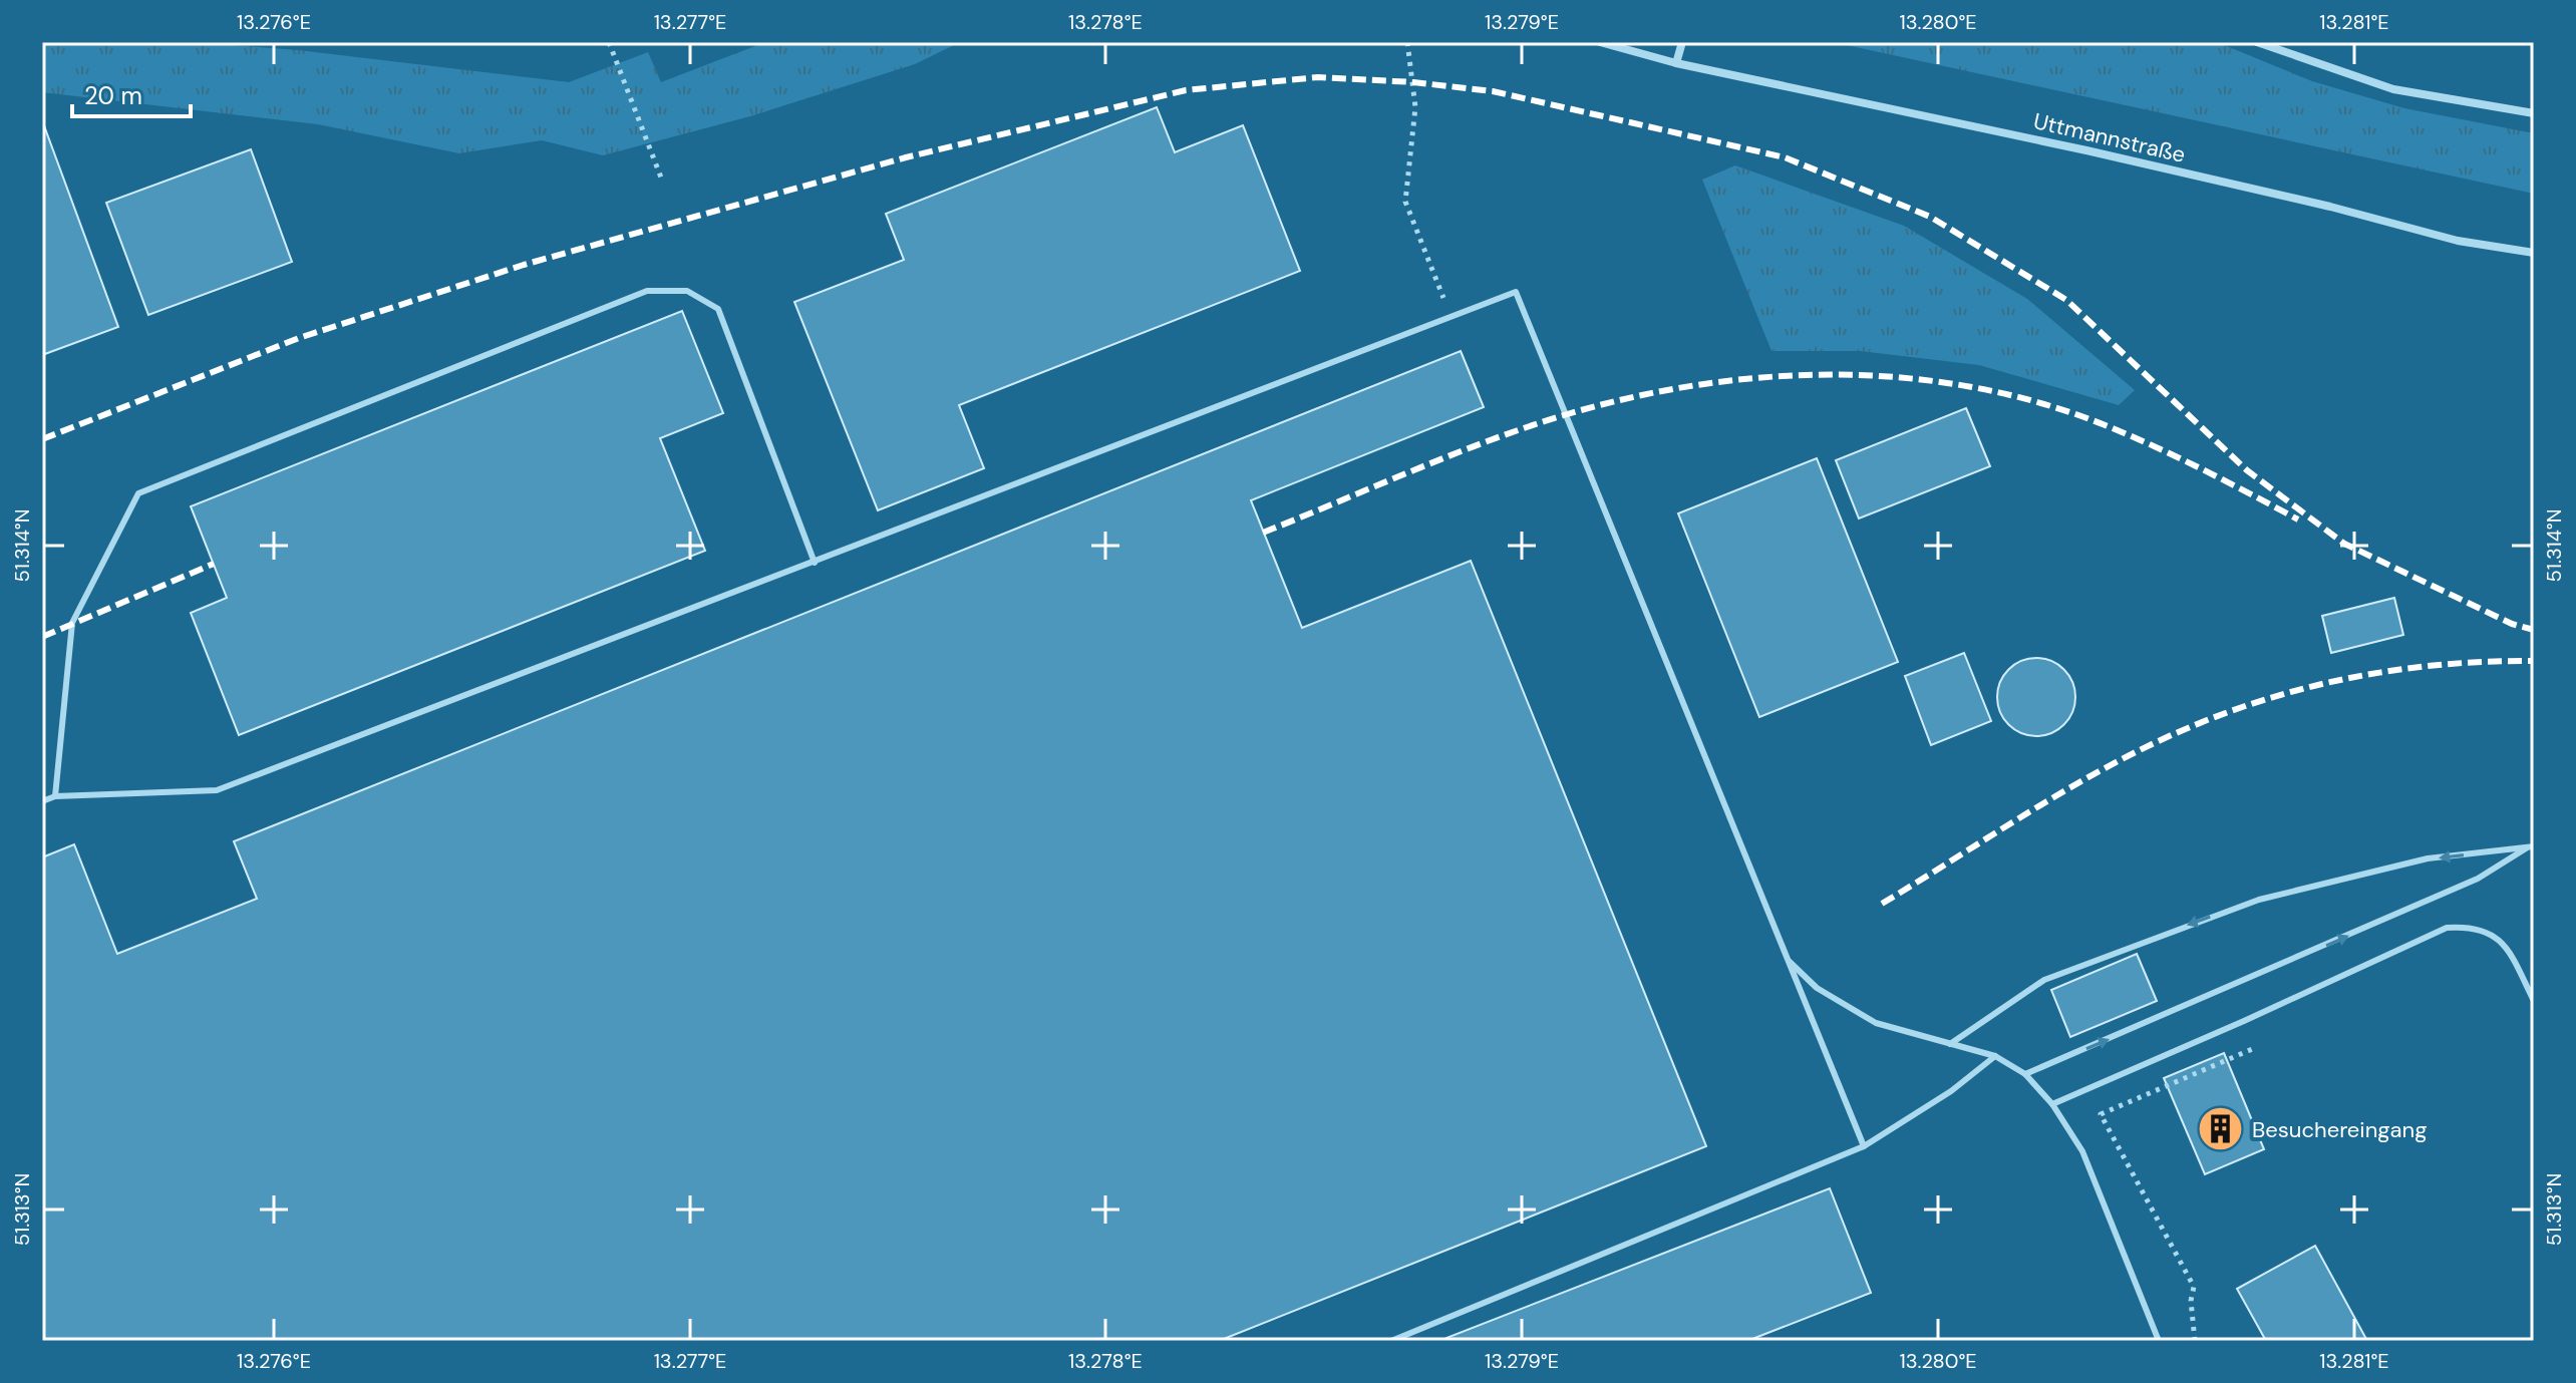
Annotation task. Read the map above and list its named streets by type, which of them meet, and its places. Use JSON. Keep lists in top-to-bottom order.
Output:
{
  "streets": {
    "street": ["Uttmannstraße"]
  },
  "places": {
    "building": ["Besuchereingang"]
  },
  "scale_bar": "20 m",
  "coordinates": [
    "13.276°E",
    "13.277°E",
    "13.278°E",
    "13.279°E",
    "13.280°E",
    "13.281°E",
    "51.314°N",
    "51.313°N"
  ]
}
